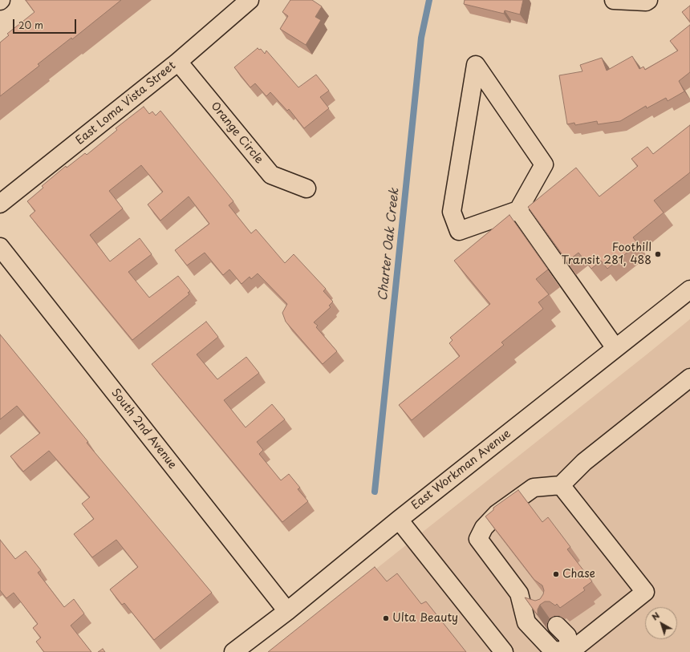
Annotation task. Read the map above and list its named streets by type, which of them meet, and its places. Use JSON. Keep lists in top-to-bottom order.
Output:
{
  "streets": {
    "street": [
      "East Loma Vista Street",
      "Orange Circle",
      "South 2nd Avenue",
      "East Workman Avenue"
    ]
  },
  "crossings": [
    ["East Loma Vista Street", "Orange Circle"],
    ["South 2nd Avenue", "East Workman Avenue"]
  ],
  "water": ["Charter Oak Creek"],
  "places": ["Foothill Transit 281, 488", "Chase", "Ulta Beauty"],
  "scale_bar": "20 m",
  "north": "top left"
}
